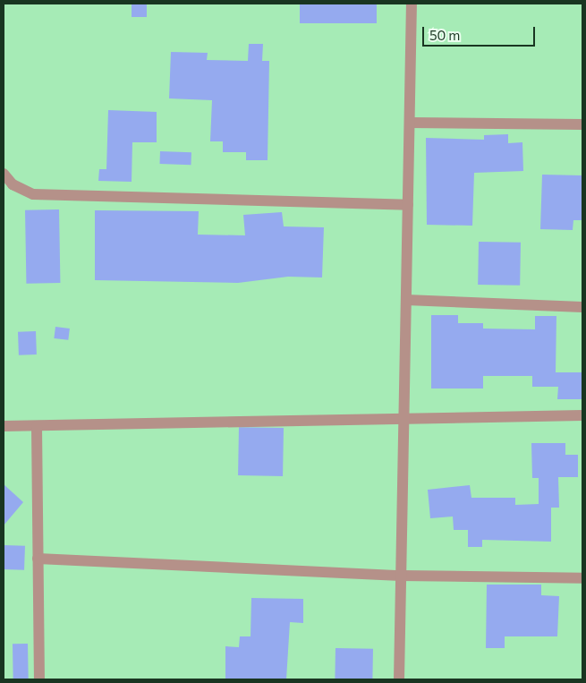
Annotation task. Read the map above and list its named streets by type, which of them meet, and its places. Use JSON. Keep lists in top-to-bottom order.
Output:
{
  "scale_bar": "50 m"
}
